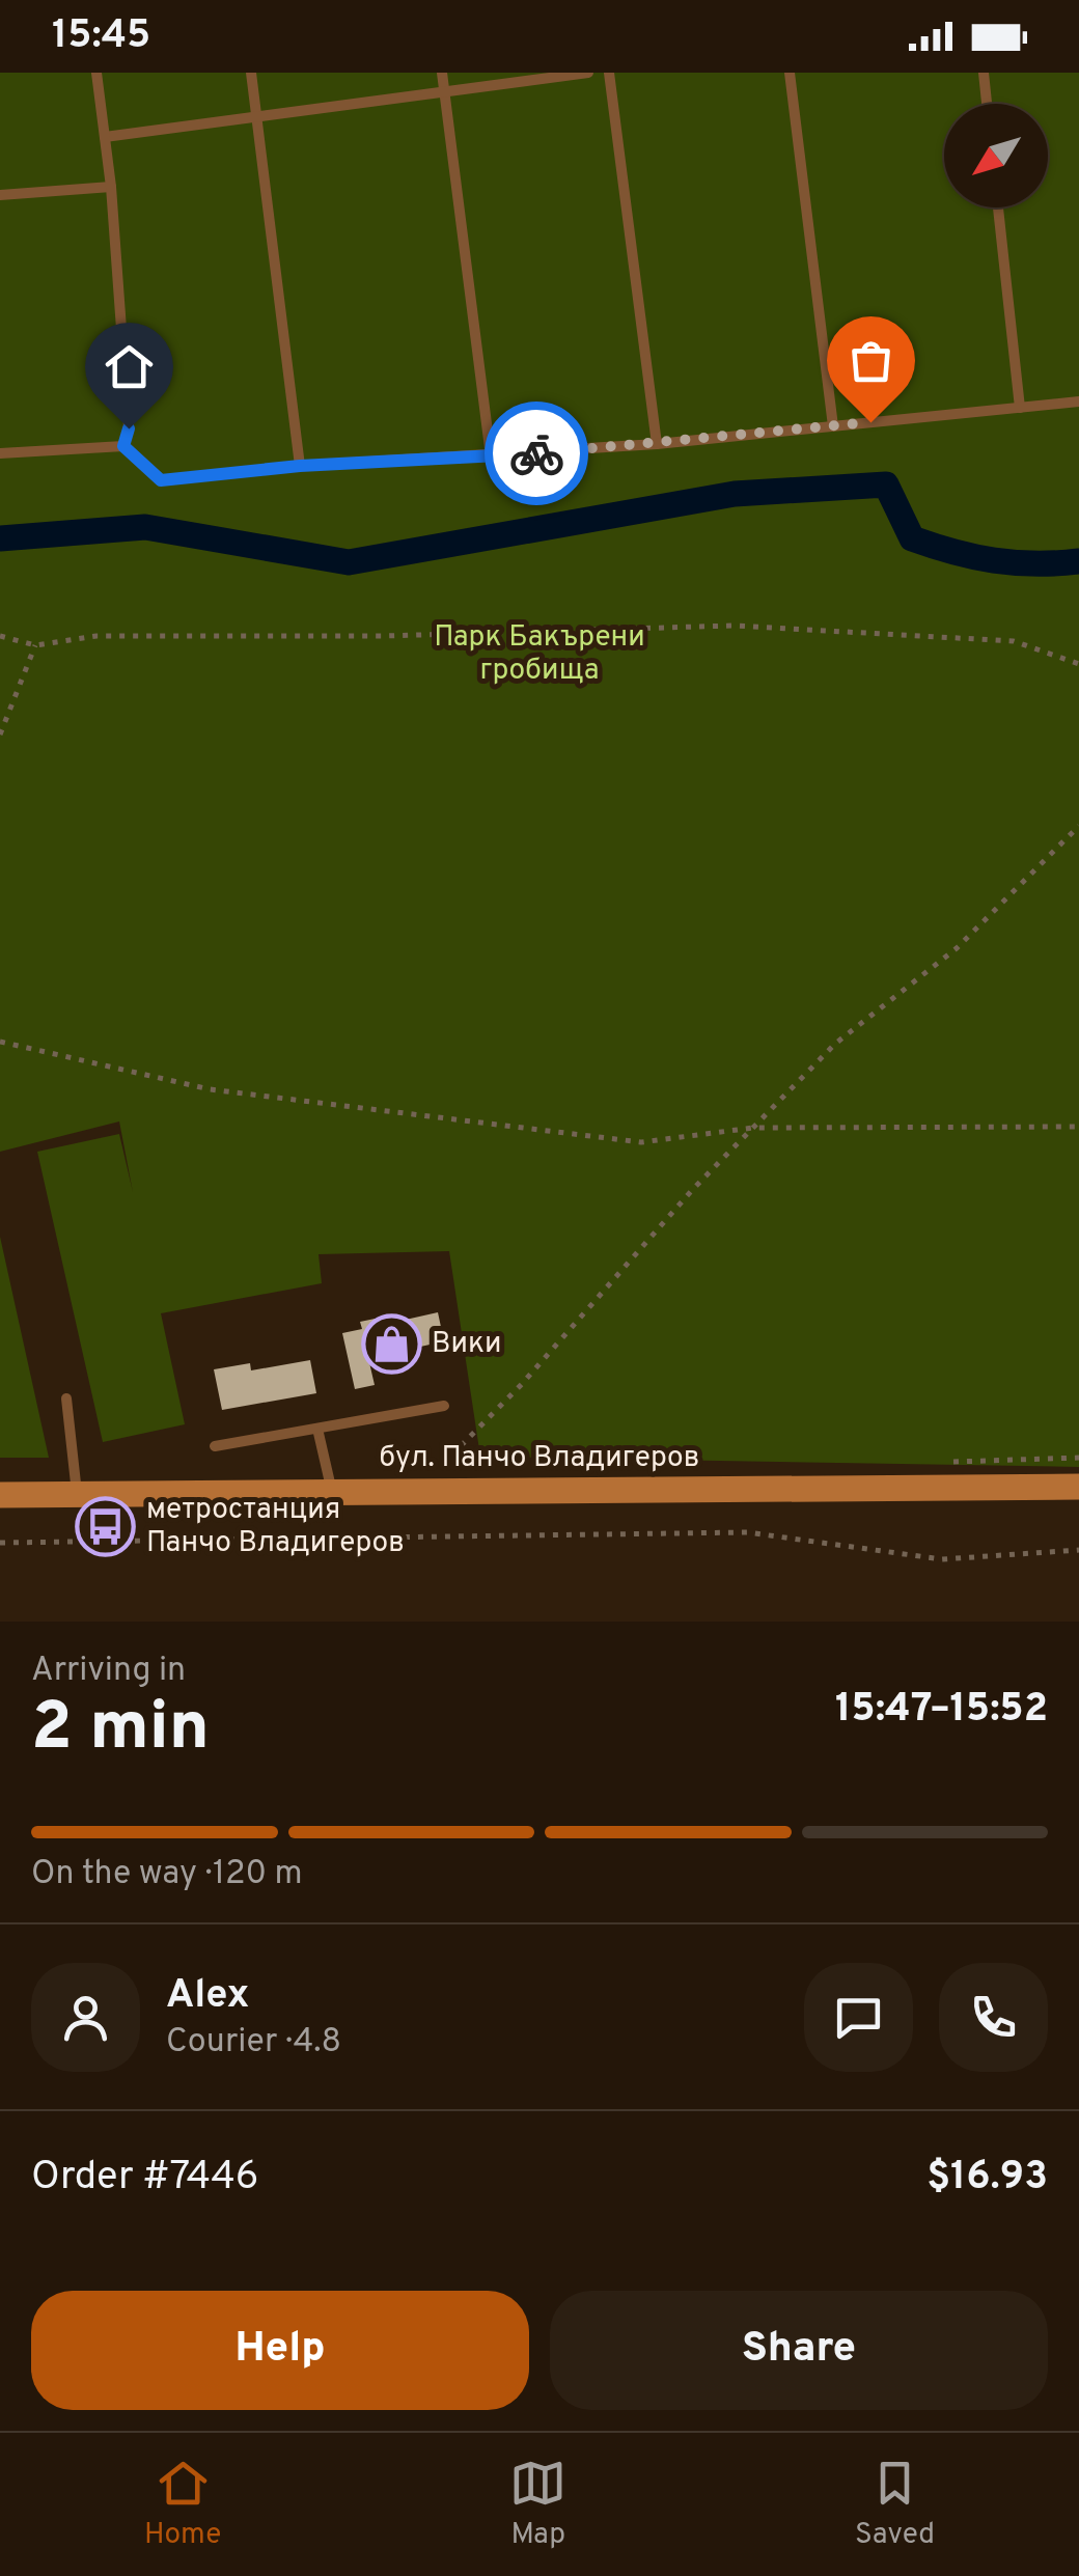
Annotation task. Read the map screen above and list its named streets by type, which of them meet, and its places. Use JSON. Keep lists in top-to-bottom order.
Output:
{
  "streets": {
    "street": ["бул. Панчо Владигеров"]
  },
  "parks": ["Парк Бакърени гробища"],
  "places": {
    "shop": ["Вики"],
    "bus stop": ["метростанция Панчо Владигеров"]
  },
  "north": "bottom left",
  "page": {
    "status": "15:45",
    "heading": ["2 min", "Arriving in", "15:47–15:52"],
    "panel": [
      "Alex",
      "Courier · 4.8",
      "Order #7446",
      "$16.93"
    ],
    "bar": "On the way · 120 m",
    "buttons": ["Help", "Share"],
    "tabs": ["Home", "Map", "Saved"]
  }
}
